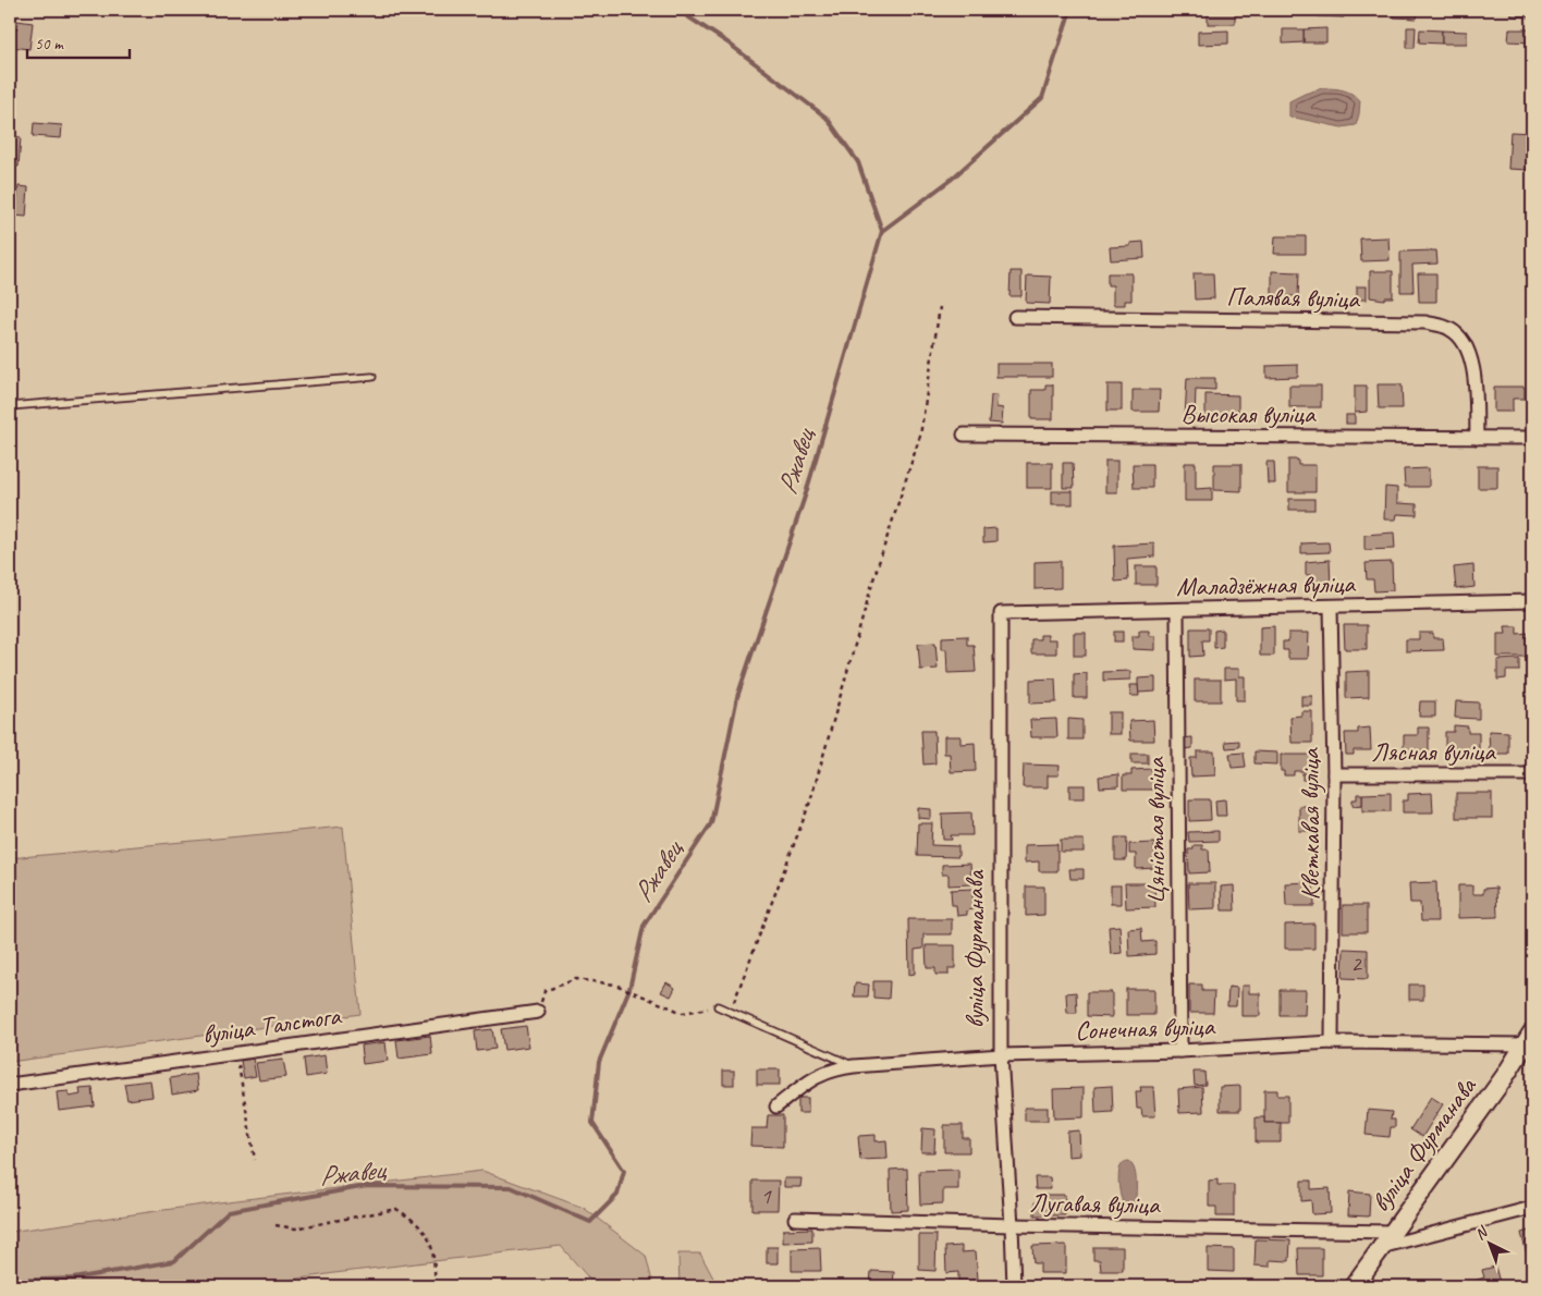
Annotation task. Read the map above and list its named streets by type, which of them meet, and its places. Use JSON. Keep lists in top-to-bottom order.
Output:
{
  "streets": {
    "main road": ["вуліца Фурманава"],
    "street": [
      "Палявая вуліца",
      "Высокая вуліца",
      "Маладзёжная вуліца",
      "Лясная вуліца",
      "Кветкавая вуліца",
      "Цяністая вуліца",
      "вуліца Талстога",
      "Сонечная вуліца",
      "Лугавая вуліца"
    ]
  },
  "crossings": [
    ["Палявая вуліца", "Высокая вуліца"],
    ["Маладзёжная вуліца", "Кветкавая вуліца"],
    ["Маладзёжная вуліца", "Цяністая вуліца"],
    ["Маладзёжная вуліца", "вуліца Фурманава"],
    ["Лясная вуліца", "Кветкавая вуліца"],
    ["Кветкавая вуліца", "Сонечная вуліца"],
    ["Цяністая вуліца", "Сонечная вуліца"],
    ["вуліца Фурманава", "Сонечная вуліца"],
    ["вуліца Фурманава", "Лугавая вуліца"]
  ],
  "water": ["Ржавец"],
  "house_numbers": ["2", "1"],
  "scale_bar": "50 m",
  "north": "top left"
}
